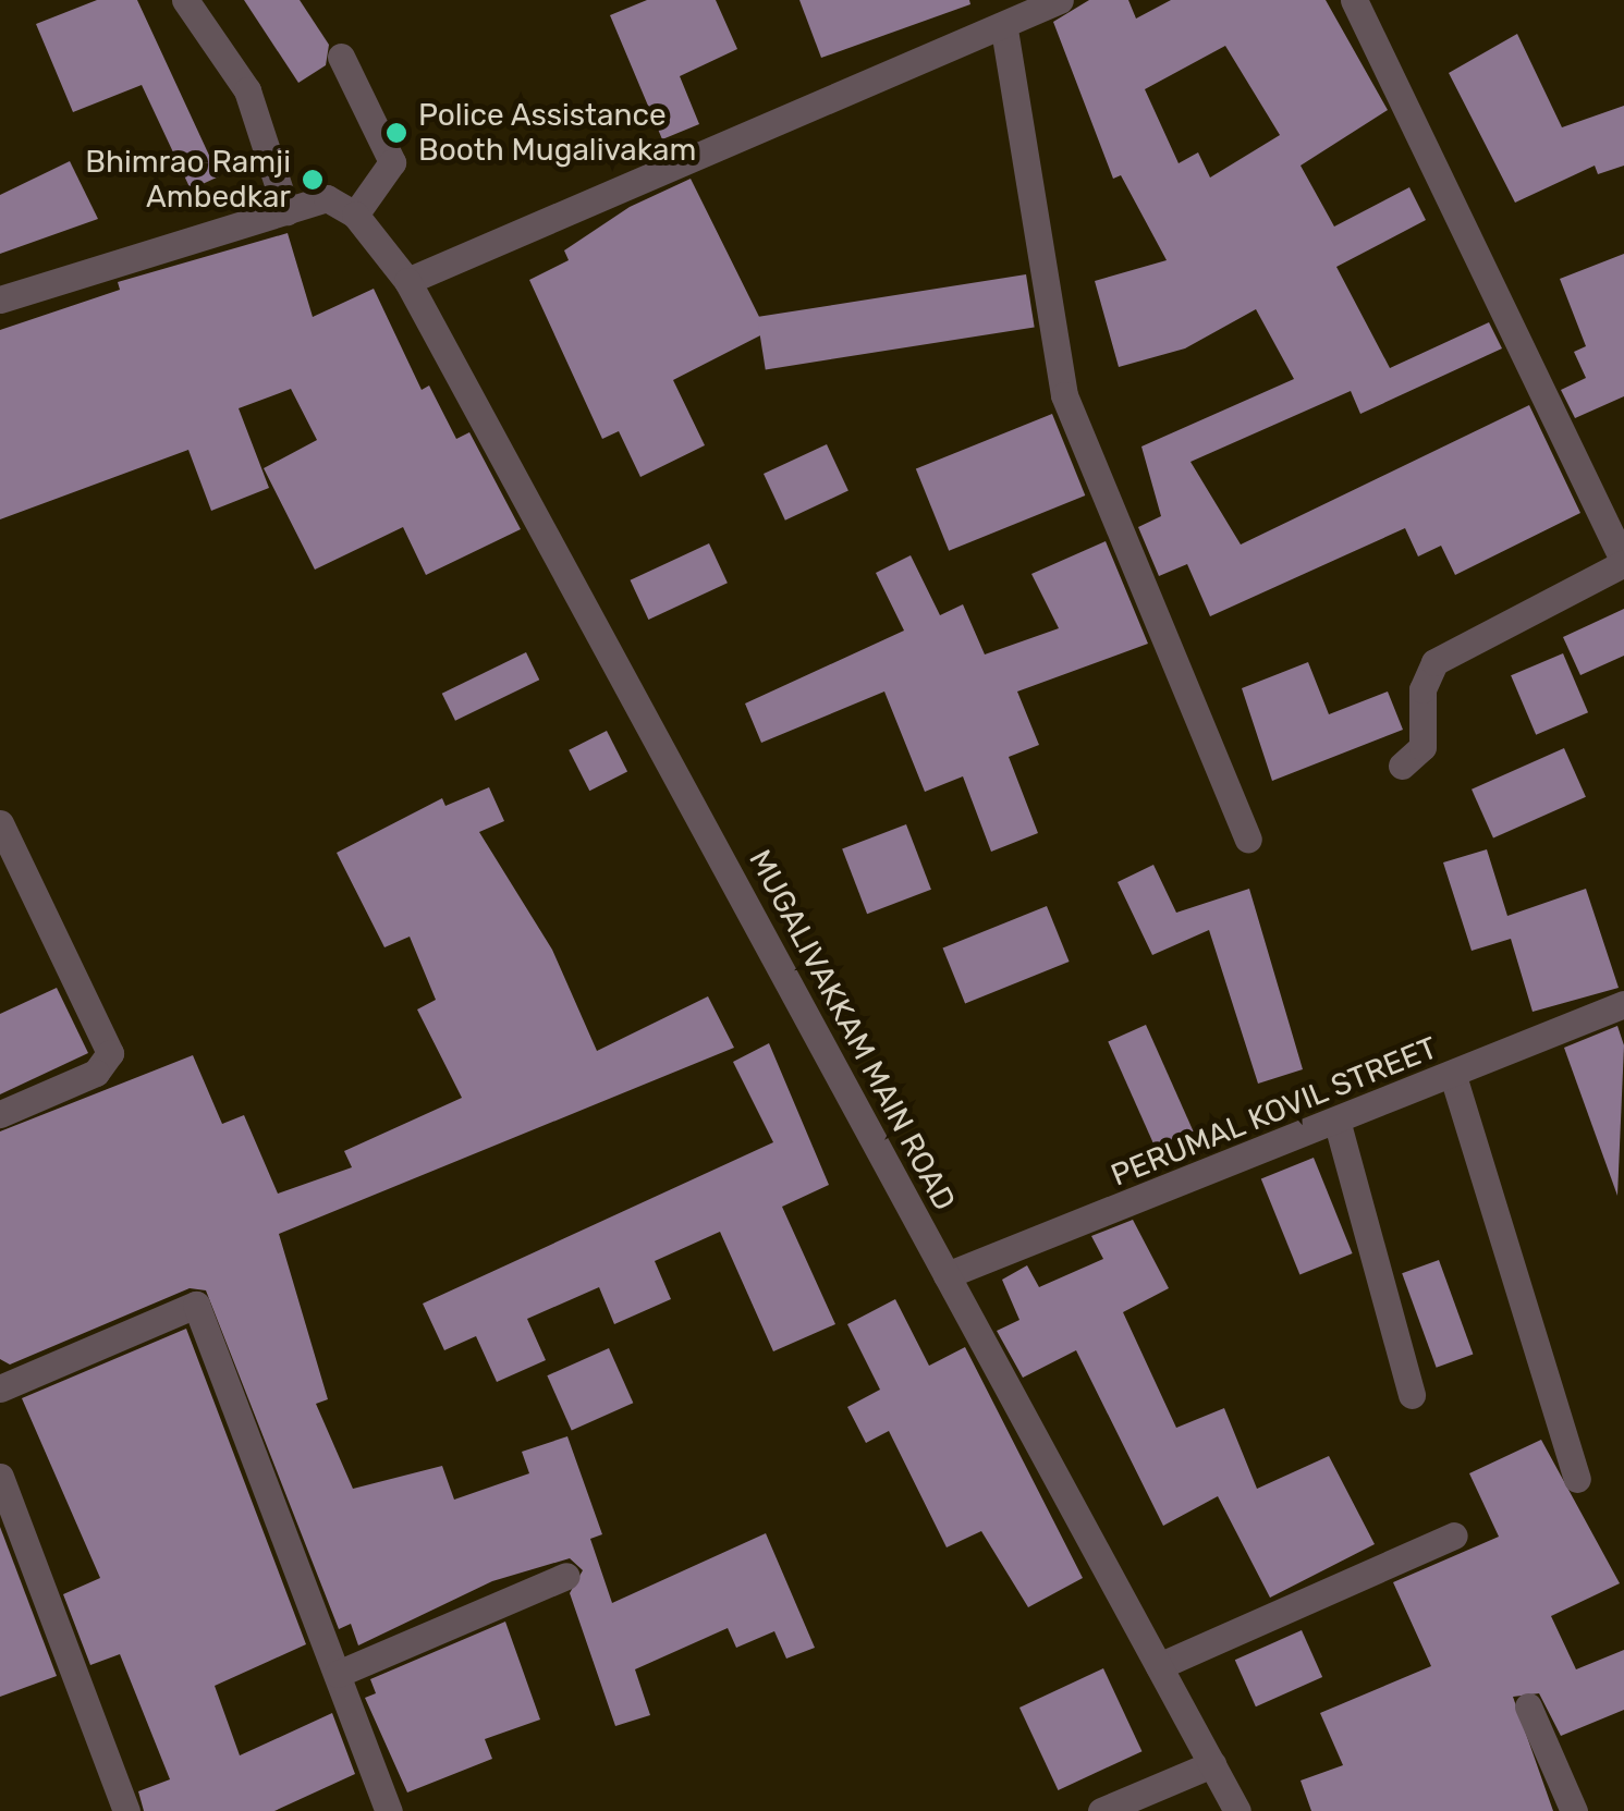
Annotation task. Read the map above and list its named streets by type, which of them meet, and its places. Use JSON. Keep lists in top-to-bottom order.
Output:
{
  "streets": {
    "street": ["MUGALIVAKKAM MAIN ROAD", "PERUMAL KOVIL STREET"]
  },
  "crossings": [
    ["MUGALIVAKKAM MAIN ROAD", "PERUMAL KOVIL STREET"]
  ],
  "places": ["Police Assistance Booth Mugalivakam", "Bhimrao Ramji Ambedkar"]
}
